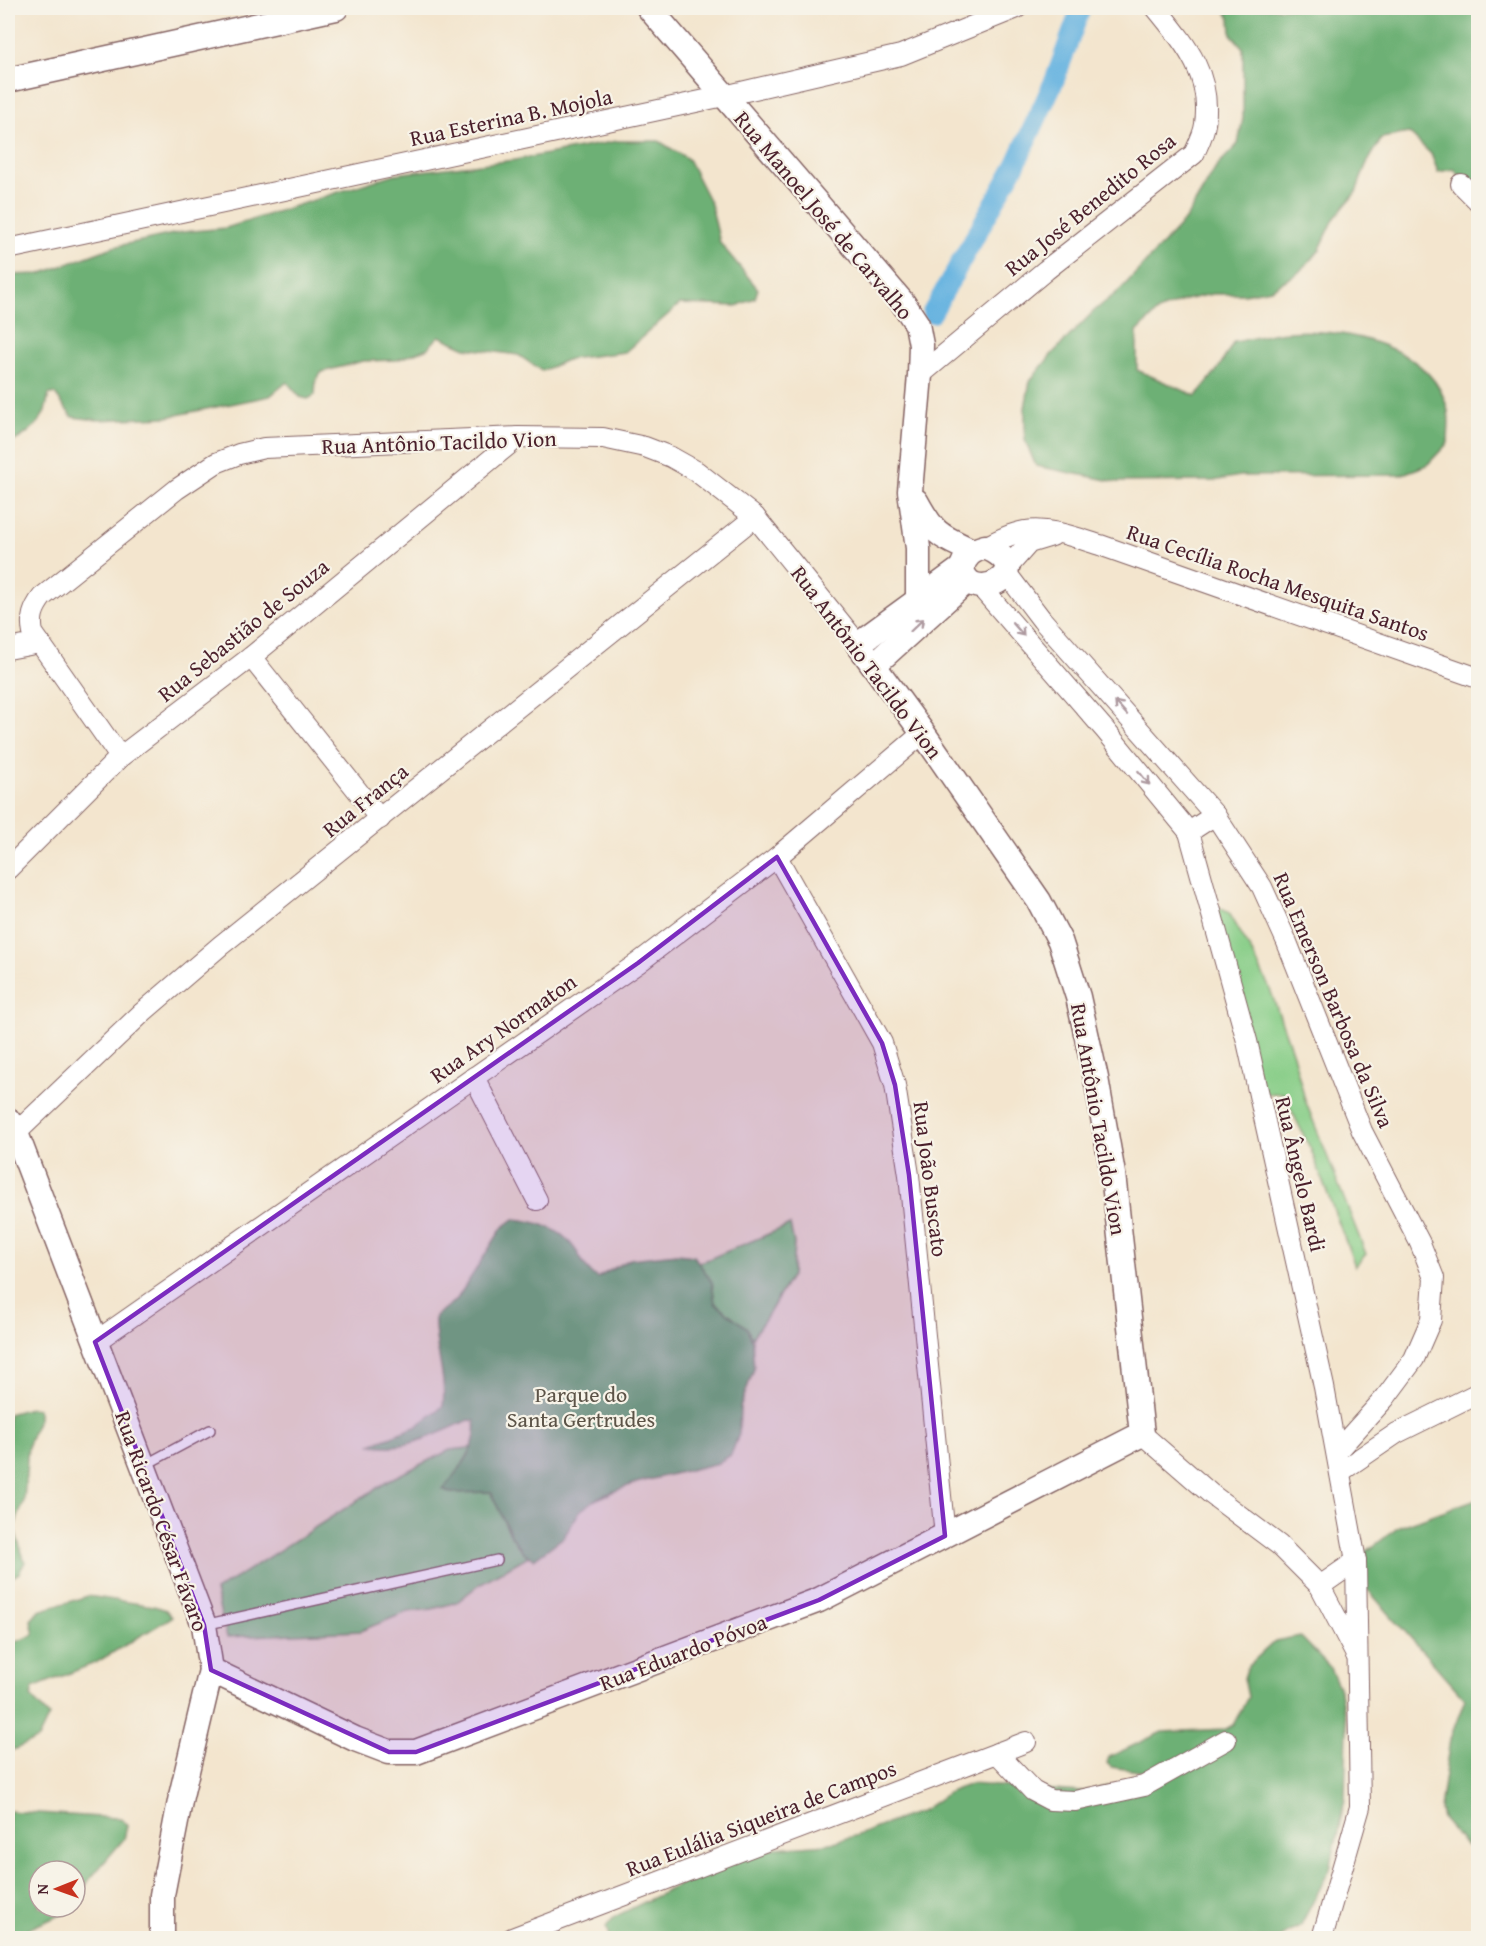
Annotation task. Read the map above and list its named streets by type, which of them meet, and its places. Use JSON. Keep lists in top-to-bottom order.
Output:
{
  "streets": {
    "street": [
      "Rua Esterina B. Mojola",
      "Rua José Benedito Rosa",
      "Rua Manoel José de Carvalho",
      "Rua Antônio Tacildo Vion",
      "Rua Cecília Rocha Mesquita Santos",
      "Rua Sebastião de Souza",
      "Rua França",
      "Rua Emerson Barbosa da Silva",
      "Rua Ary Normaton",
      "Rua Ângelo Bardi",
      "Rua João Buscato",
      "Rua Ricardo César Fávaro",
      "Rua Eduardo Póvoa",
      "Rua Eulália Siqueira de Campos"
    ]
  },
  "crossings": [
    ["Rua Esterina B. Mojola", "Rua Manoel José de Carvalho"],
    ["Rua José Benedito Rosa", "Rua Manoel José de Carvalho"],
    ["Rua Antônio Tacildo Vion", "Rua Sebastião de Souza"],
    ["Rua Antônio Tacildo Vion", "Rua França"],
    ["Rua Antônio Tacildo Vion", "Rua Ary Normaton"],
    ["Rua Antônio Tacildo Vion", "Rua Eduardo Póvoa"],
    ["Rua França", "Rua Ricardo César Fávaro"],
    ["Rua Emerson Barbosa da Silva", "Rua Ângelo Bardi"],
    ["Rua Ary Normaton", "Rua João Buscato"],
    ["Rua Ary Normaton", "Rua Ricardo César Fávaro"],
    ["Rua João Buscato", "Rua Eduardo Póvoa"],
    ["Rua Ricardo César Fávaro", "Rua Eduardo Póvoa"]
  ],
  "parks": ["Parque do Santa Gertrudes"],
  "north": "left"
}
